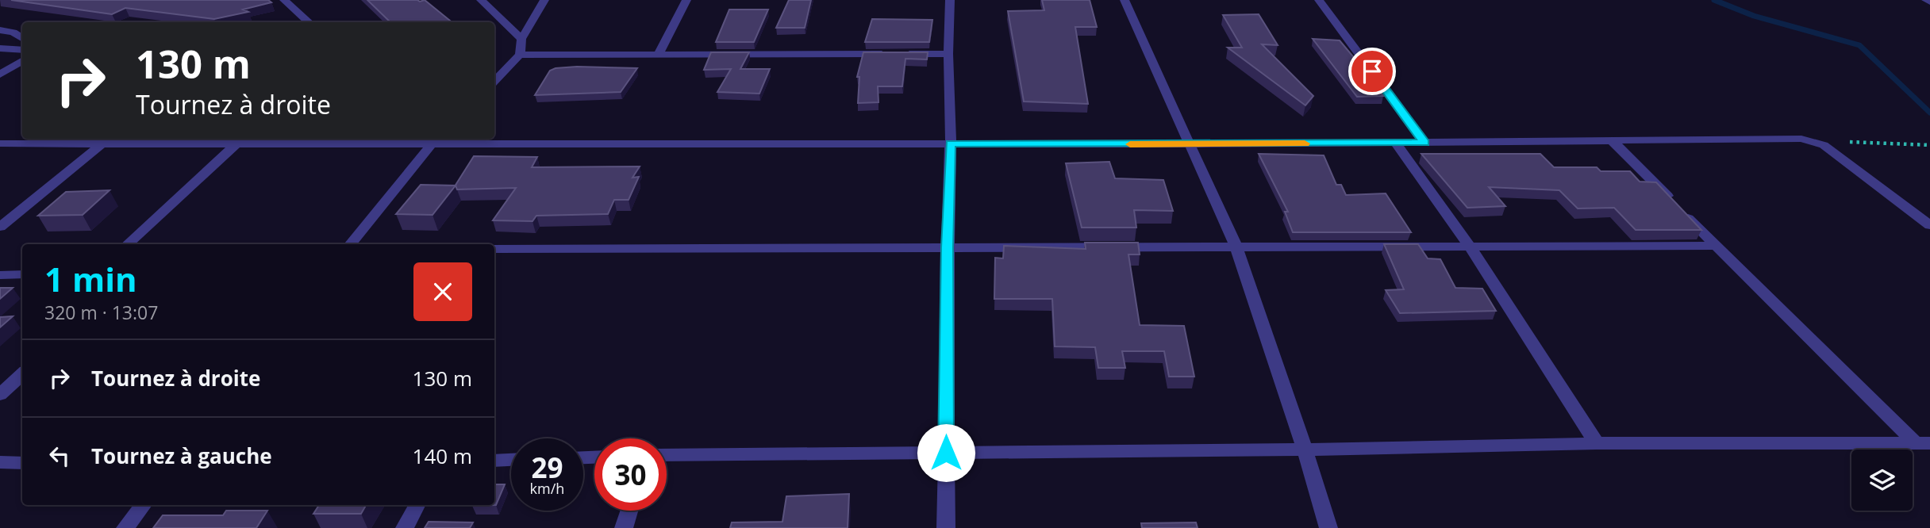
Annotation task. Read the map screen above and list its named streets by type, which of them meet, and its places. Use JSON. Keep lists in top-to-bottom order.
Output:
{
  "page": {
    "turn": ["130 m", "Tournez à droite"],
    "heading": ["1 min", "320 m · 13:07"],
    "list": [
      {
        "name": "Tournez à droite",
        "value": "130 m"
      },
      {
        "name": "Tournez à gauche",
        "value": "140 m"
      }
    ],
    "speed": "29 km/h",
    "limit": "30"
  }
}
